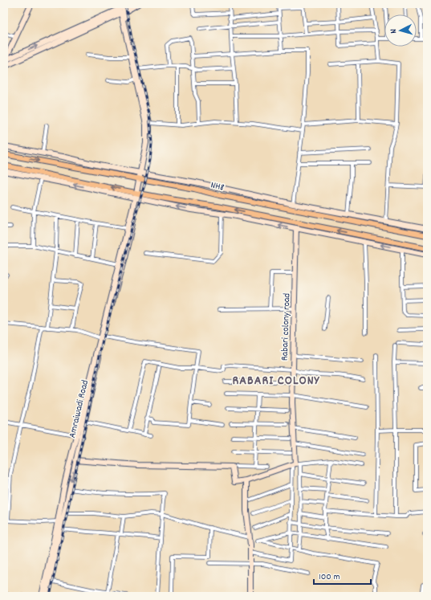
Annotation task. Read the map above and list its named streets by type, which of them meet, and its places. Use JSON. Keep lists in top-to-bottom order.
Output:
{
  "streets": {
    "main road": ["NH8"],
    "street": ["Rabari colony road", "Amraiwadi Road"]
  },
  "districts": ["RABARI COLONY"],
  "scale_bar": "100 m",
  "north": "left"
}
